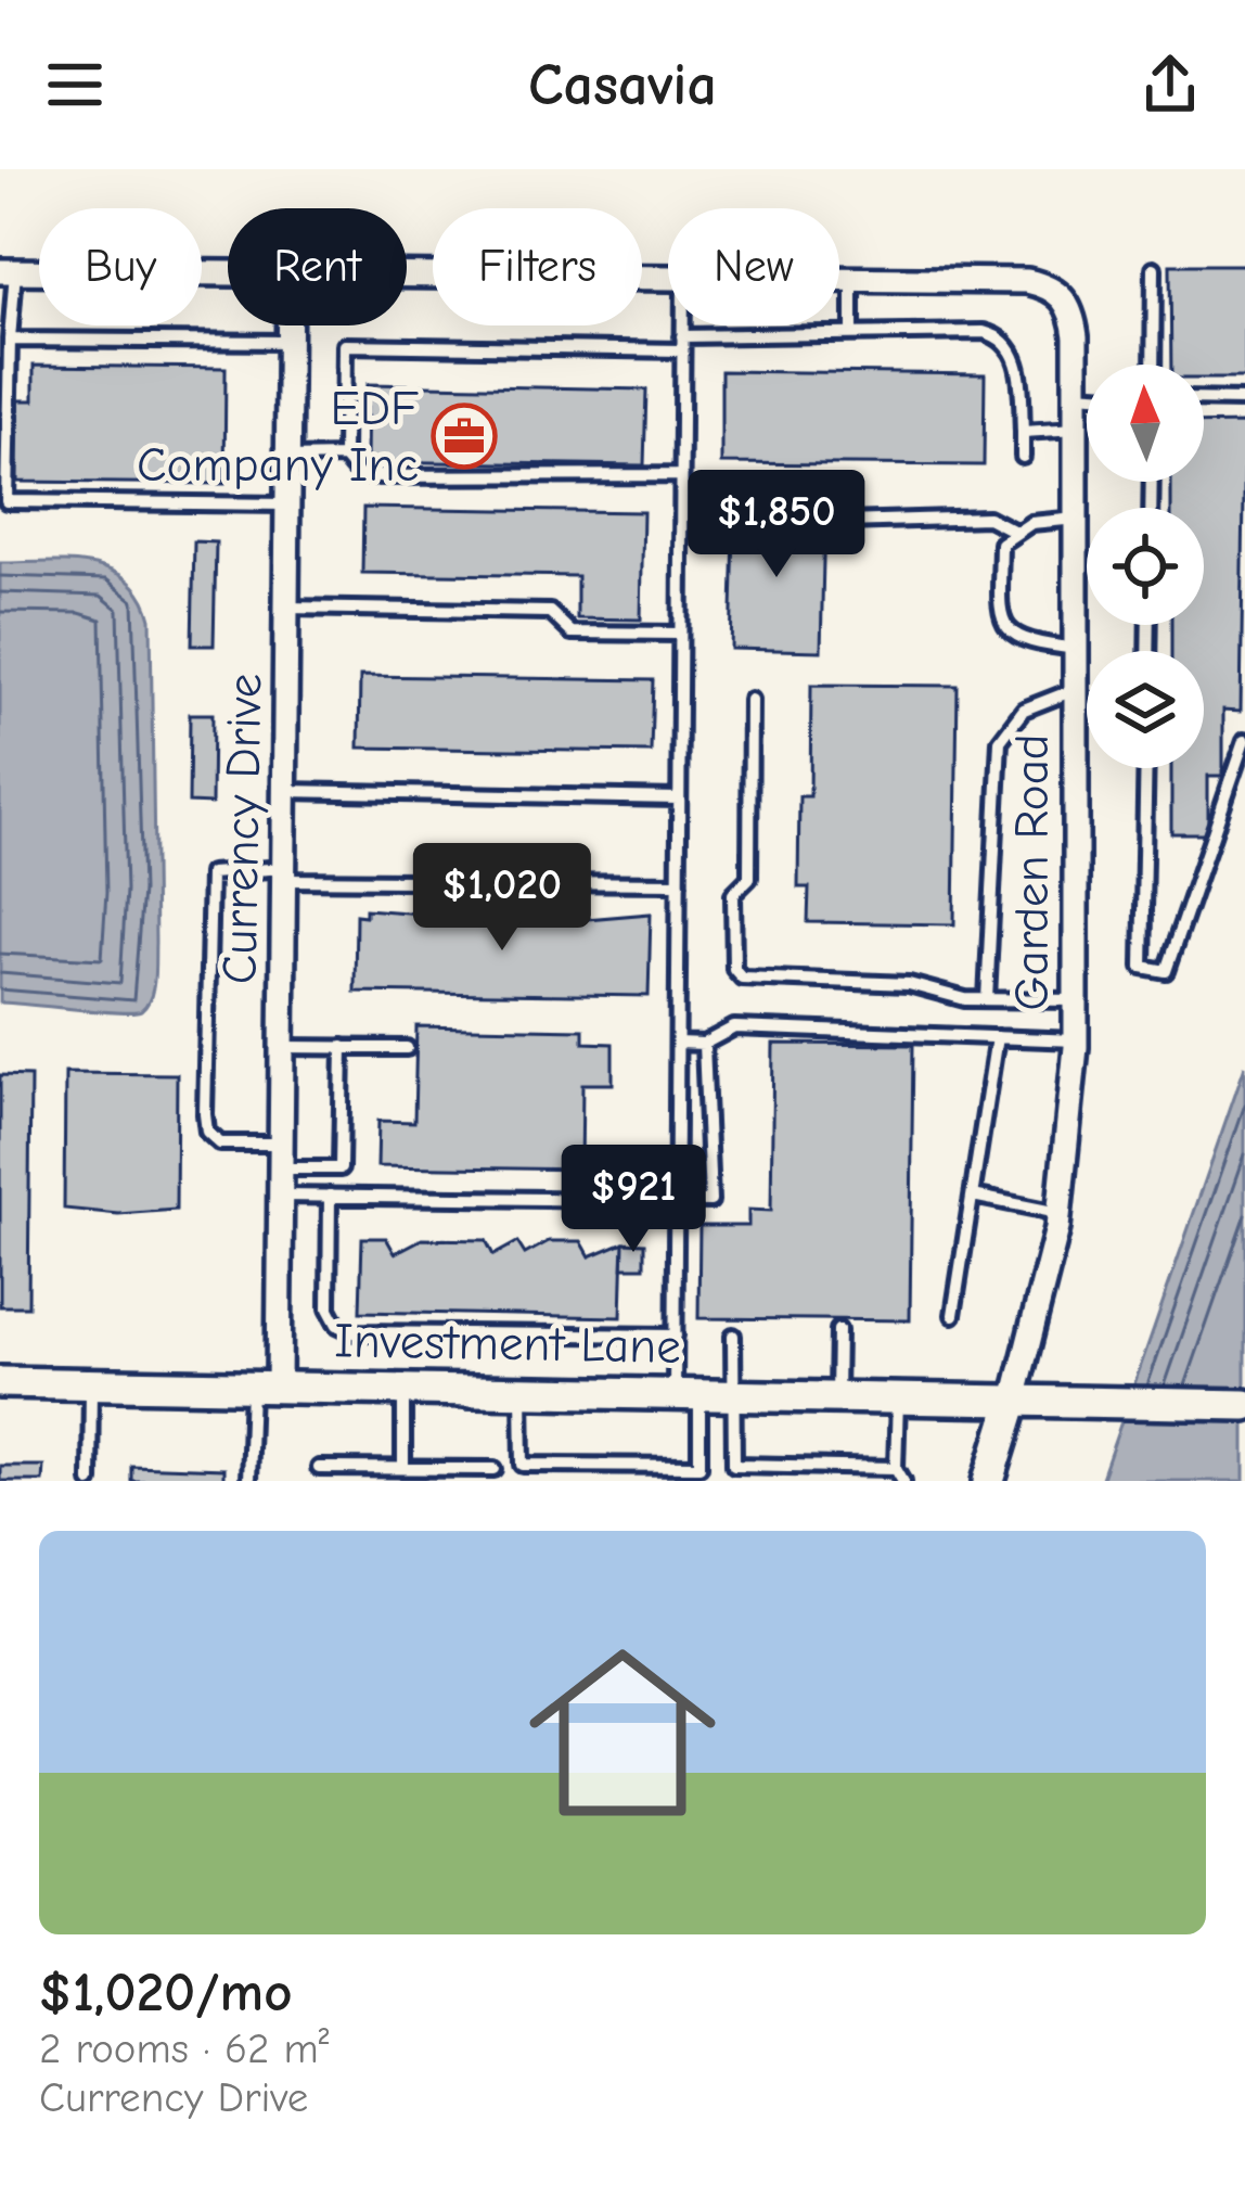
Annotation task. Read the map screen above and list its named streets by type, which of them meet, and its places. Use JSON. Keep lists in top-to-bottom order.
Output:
{
  "streets": {
    "street": ["Currency Drive", "Garden Road", "Investment Lane"]
  },
  "crossings": [
    ["Currency Drive", "Investment Lane"],
    ["Garden Road", "Investment Lane"]
  ],
  "places": {
    "office": ["EDF Company Inc"]
  },
  "north": "top",
  "page": {
    "header": "Casavia",
    "chip": [
      "Buy",
      "Rent",
      "Filters",
      "New"
    ],
    "price": ["$1,850", "$1,020", "$921"],
    "list": [
      {
        "name": "$1,020/mo",
        "note": "2 rooms · 62 m² · Currency Drive"
      }
    ]
  }
}
